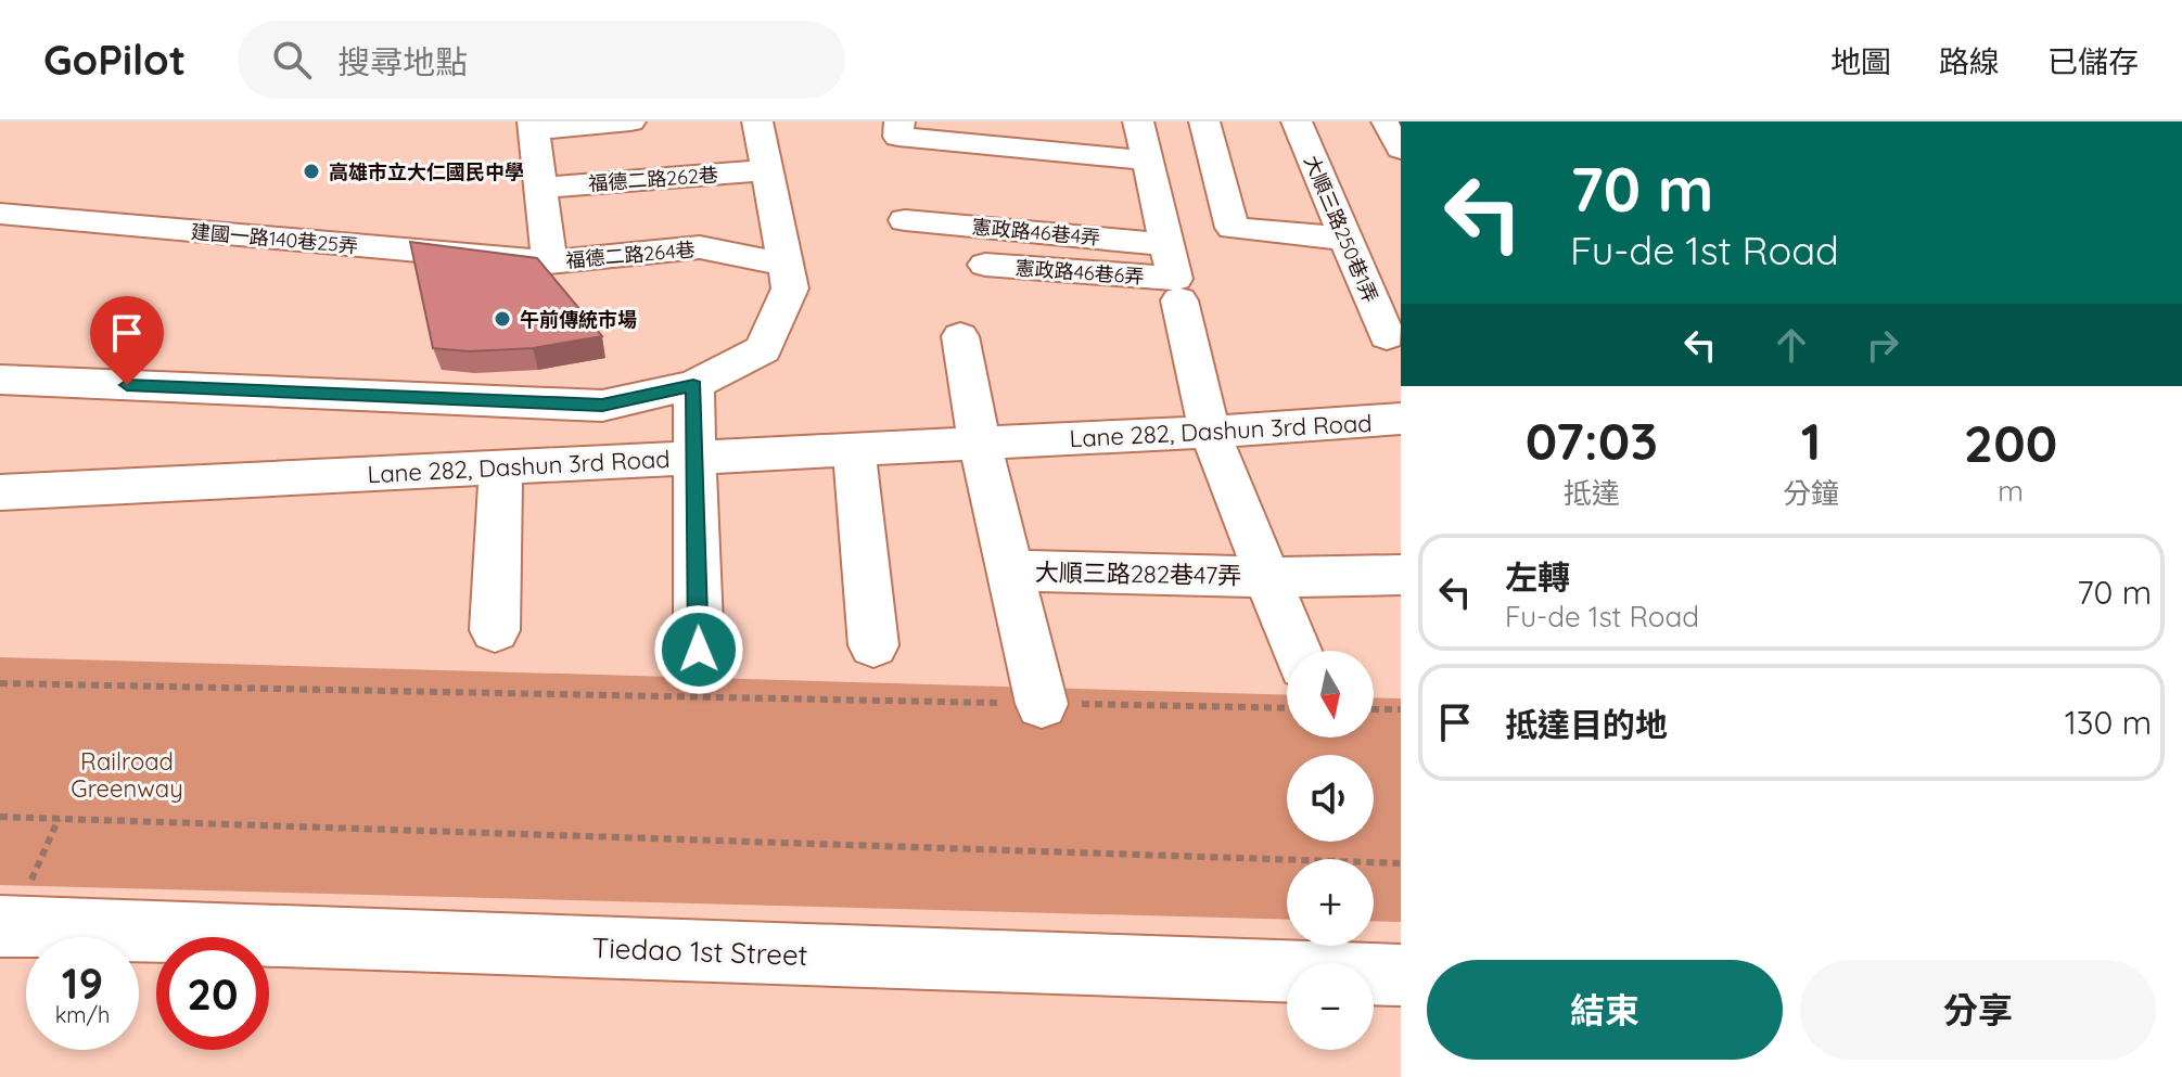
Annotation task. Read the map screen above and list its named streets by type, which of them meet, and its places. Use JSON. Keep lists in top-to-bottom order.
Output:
{
  "streets": {
    "street": [
      "福德二路262巷",
      "大順三路250巷1弄",
      "憲政路46巷4弄",
      "建國一路140巷25弄",
      "福德二路264巷",
      "憲政路46巷6弄",
      "Lane 282, Dashun 3rd Road",
      "大順三路282巷47弄",
      "Tiedao 1st Street"
    ]
  },
  "crossings": [
    ["福德二路262巷", "福德二路264巷"],
    ["建國一路140巷25弄", "福德二路264巷"],
    ["Lane 282, Dashun 3rd Road", "大順三路282巷47弄"]
  ],
  "parks": ["Railroad Greenway"],
  "places": ["高雄市立大仁國民中學", "午前傳統市場"],
  "north": "bottom",
  "page": {
    "header": "GoPilot",
    "search": "搜尋地點",
    "nav": ["地圖", "路線", "已儲存"],
    "turn": ["70 m", "Fu-de 1st Road"],
    "eta": [
      "07:03",
      "抵達",
      "1",
      "分鐘",
      "200",
      "m"
    ],
    "list": [
      {
        "name": "左轉",
        "note": "Fu-de 1st Road",
        "value": "70 m"
      },
      {
        "name": "抵達目的地",
        "value": "130 m"
      }
    ],
    "map_buttons": ["+", "−"],
    "speed": "19 km/h",
    "limit": "20",
    "buttons": ["結束", "分享"]
  }
}
